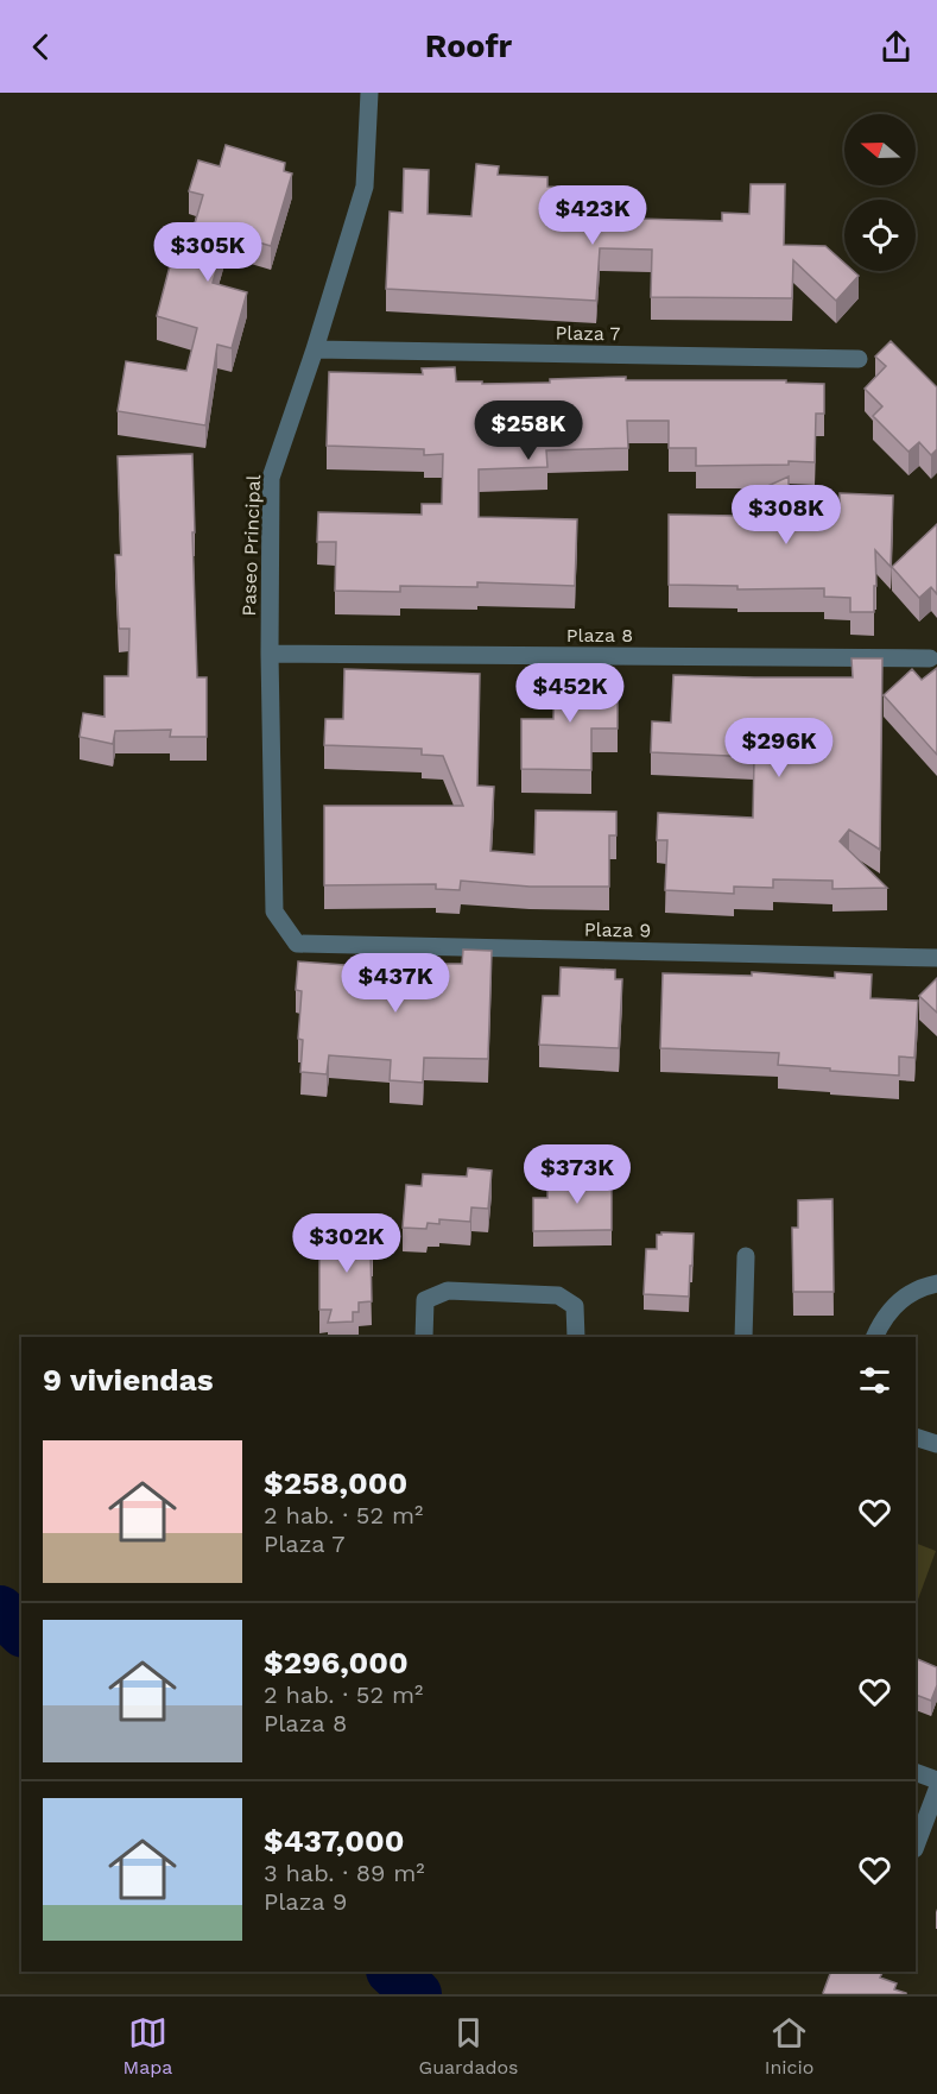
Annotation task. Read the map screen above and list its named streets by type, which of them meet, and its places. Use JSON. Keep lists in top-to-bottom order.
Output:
{
  "streets": {
    "street": [
      "Plaza 7",
      "Paseo Principal",
      "Plaza 8",
      "Plaza 9"
    ]
  },
  "crossings": [
    ["Plaza 7", "Paseo Principal"],
    ["Paseo Principal", "Plaza 8"],
    ["Paseo Principal", "Plaza 9"]
  ],
  "north": "left",
  "page": {
    "header": "Roofr",
    "price": [
      "$423K",
      "$305K",
      "$258K",
      "$308K",
      "$452K",
      "$296K",
      "$437K",
      "$373K",
      "$302K"
    ],
    "heading": "9 viviendas",
    "list": [
      {
        "name": "$258,000",
        "note": "2 hab. · 52 m² · Plaza 7"
      },
      {
        "name": "$296,000",
        "note": "2 hab. · 52 m² · Plaza 8"
      },
      {
        "name": "$437,000",
        "note": "3 hab. · 89 m² · Plaza 9"
      }
    ],
    "tabs": ["Mapa", "Guardados", "Inicio"]
  }
}
